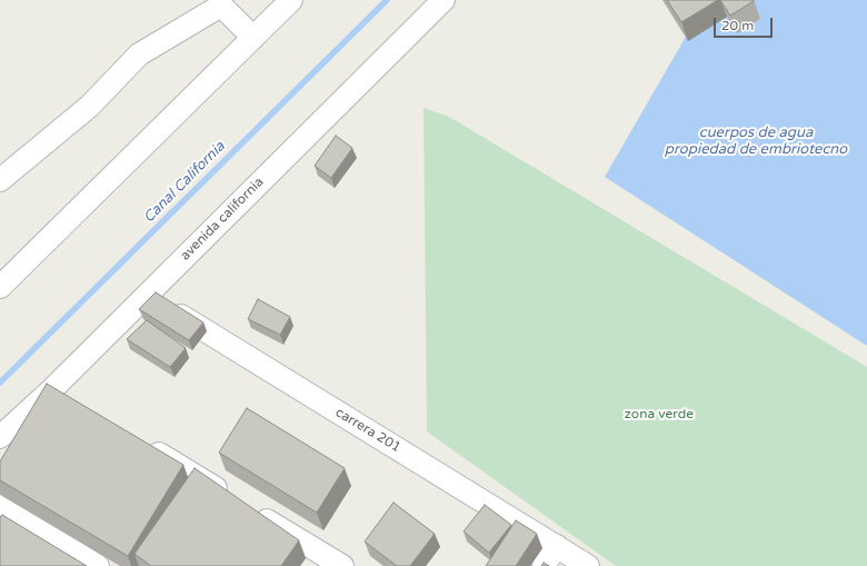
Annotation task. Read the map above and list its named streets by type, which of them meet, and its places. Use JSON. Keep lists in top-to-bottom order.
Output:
{
  "streets": {
    "street": ["avenida california", "carrera 201"]
  },
  "crossings": [
    ["avenida california", "carrera 201"]
  ],
  "water": ["cuerpos de agua propiedad de embriotecno", "Canal California"],
  "parks": ["zona verde"],
  "scale_bar": "20 m"
}
